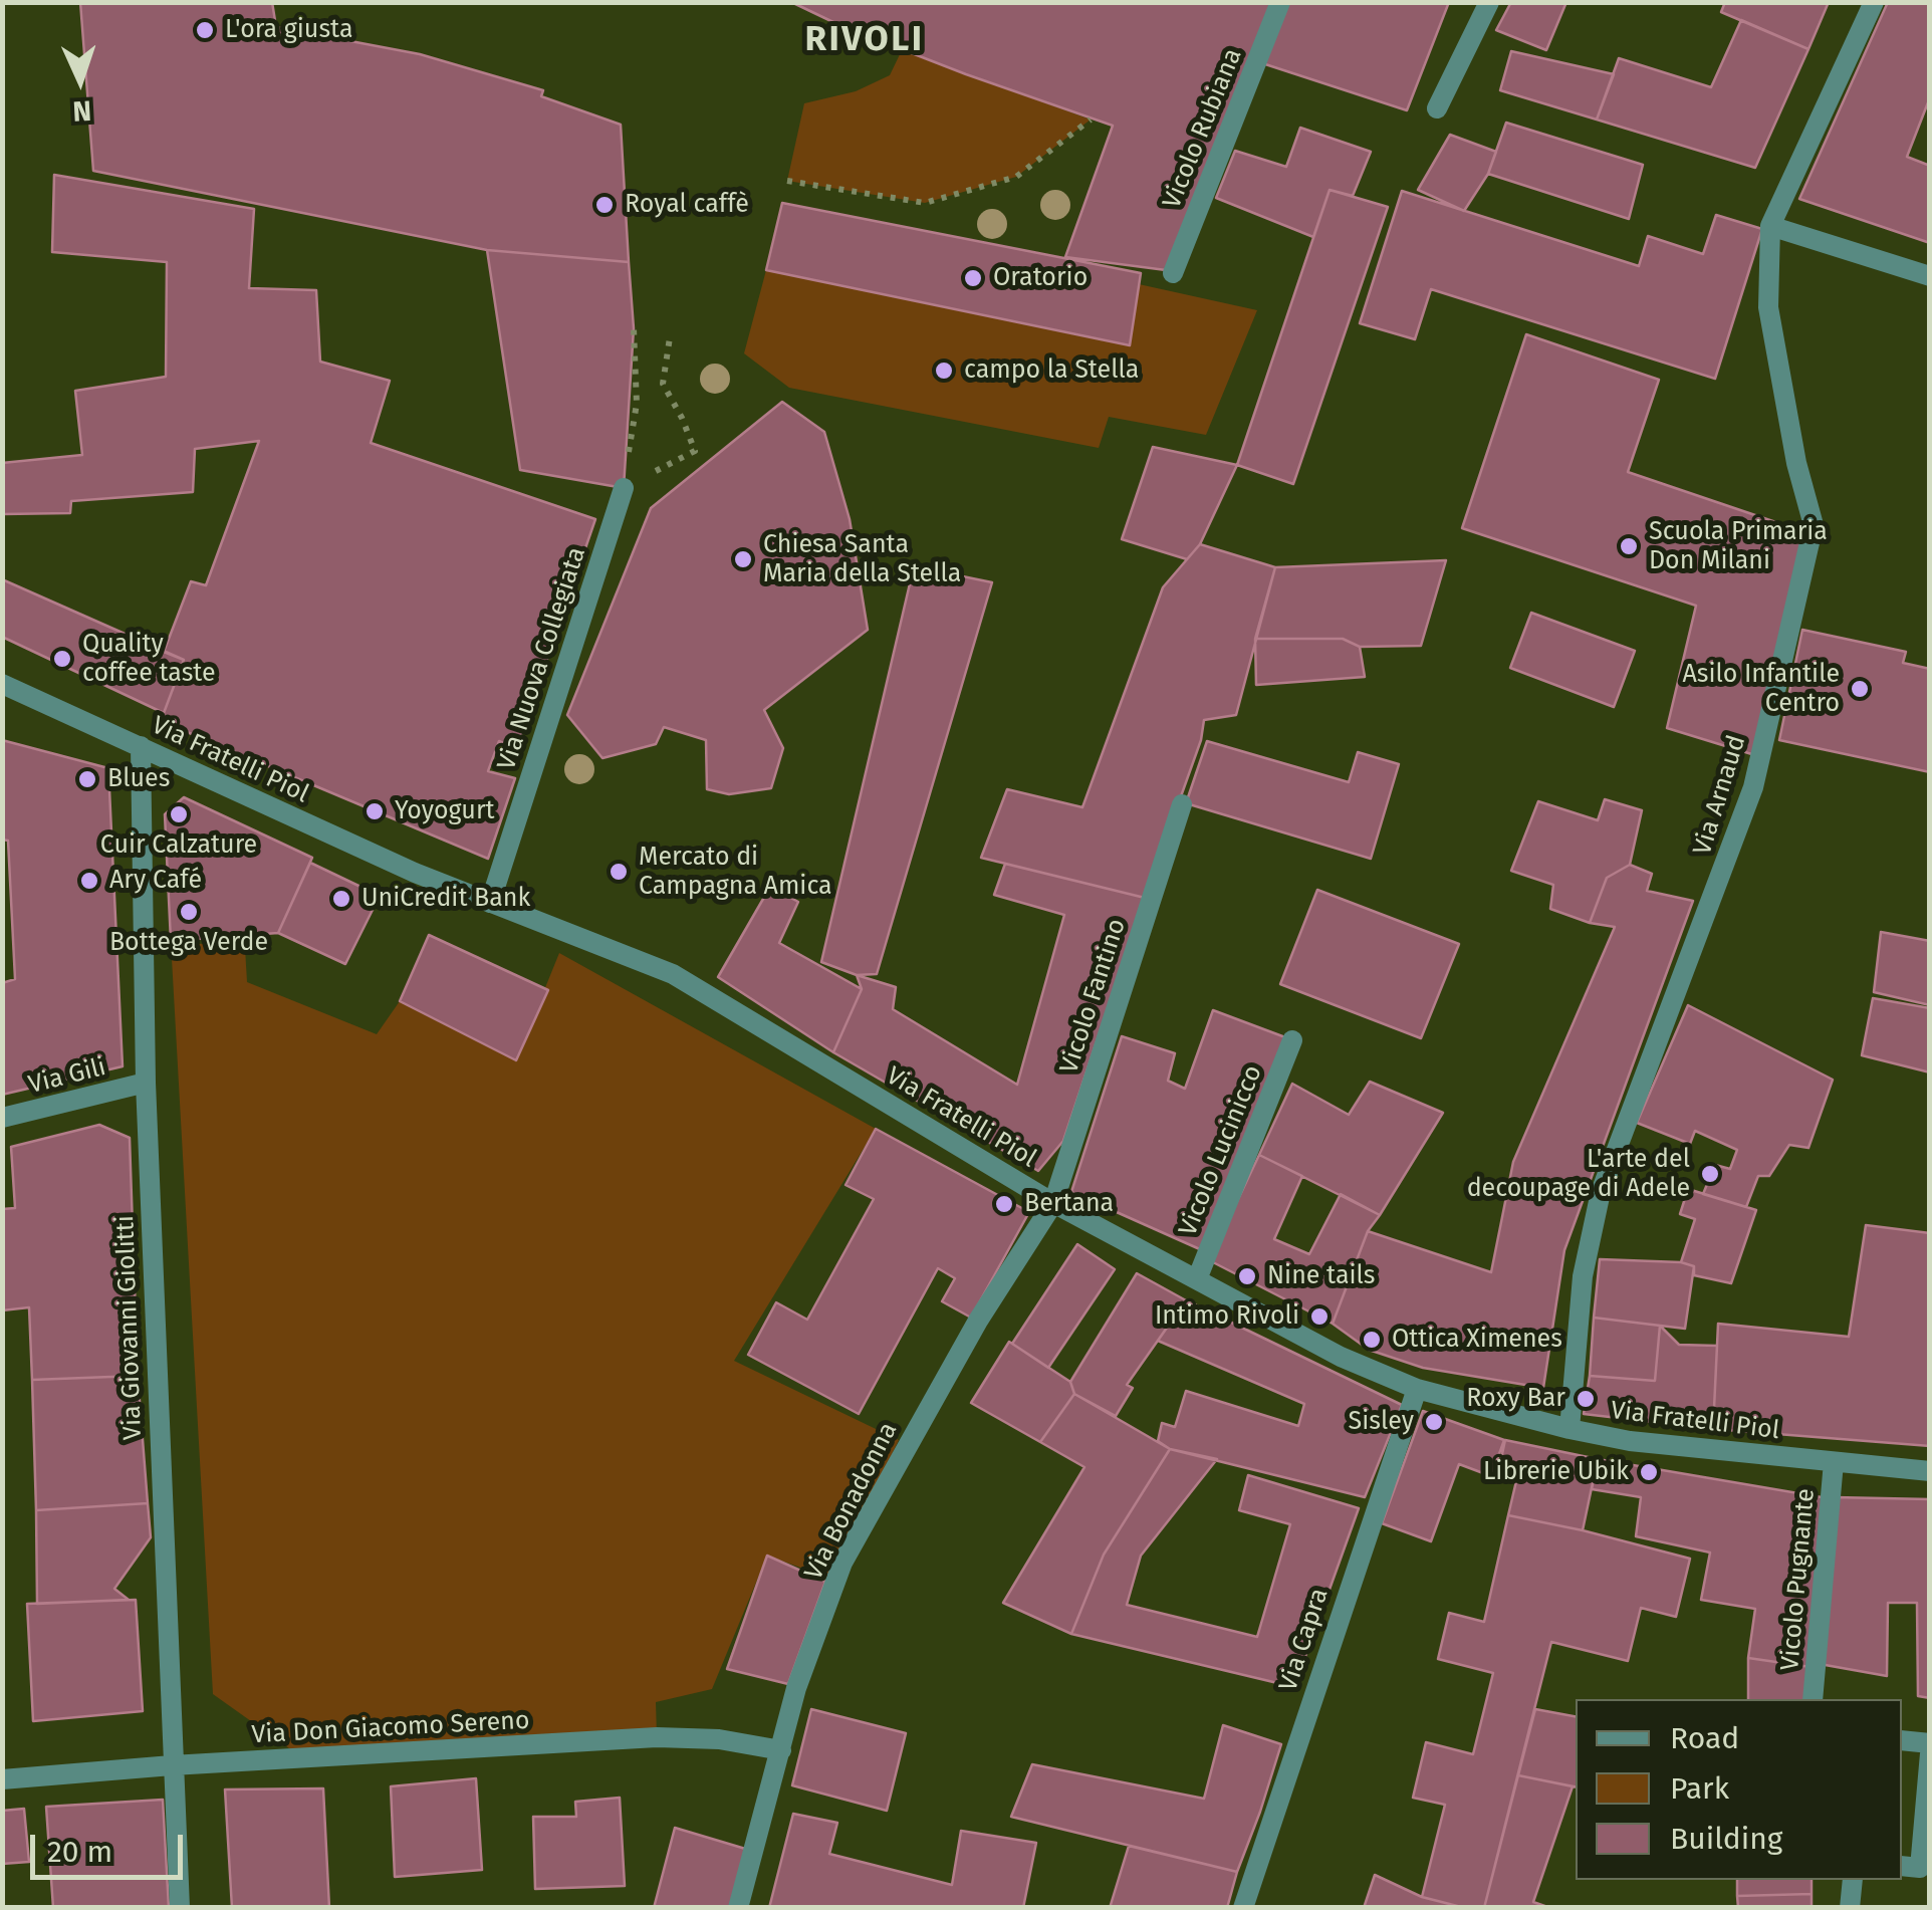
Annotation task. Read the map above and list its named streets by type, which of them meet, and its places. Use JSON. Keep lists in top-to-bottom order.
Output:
{
  "streets": {
    "street": [
      "Vicolo Rubiana",
      "Via Nuova Collegiata",
      "Via Fratelli Piol",
      "Via Arnaud",
      "Vicolo Fantino",
      "Via Gili",
      "Vicolo Lucinicco",
      "Via Giovanni Giolitti",
      "Via Bonadonna",
      "Vicolo Pugnante",
      "Via Capra",
      "Via Don Giacomo Sereno"
    ]
  },
  "crossings": [
    ["Via Nuova Collegiata", "Via Fratelli Piol"],
    ["Via Fratelli Piol", "Via Arnaud"],
    ["Via Fratelli Piol", "Vicolo Fantino"],
    ["Via Fratelli Piol", "Vicolo Lucinicco"],
    ["Via Fratelli Piol", "Via Giovanni Giolitti"],
    ["Via Fratelli Piol", "Via Bonadonna"],
    ["Via Fratelli Piol", "Vicolo Pugnante"],
    ["Via Fratelli Piol", "Via Capra"],
    ["Vicolo Fantino", "Via Bonadonna"],
    ["Via Gili", "Via Giovanni Giolitti"],
    ["Via Giovanni Giolitti", "Via Don Giacomo Sereno"],
    ["Via Bonadonna", "Via Don Giacomo Sereno"]
  ],
  "districts": ["RIVOLI"],
  "places": [
    "L'ora giusta",
    "Royal caffè",
    "Oratorio",
    "campo la Stella",
    "Scuola Primaria Don Milani",
    "Chiesa Santa Maria della Stella",
    "Quality coffee taste",
    "Asilo Infantile Centro",
    "Blues",
    "Yoyogurt",
    "Cuir Calzature",
    "Mercato di Campagna Amica",
    "Ary Café",
    "UniCredit Bank",
    "Bottega Verde",
    "L'arte del decoupage di Adele",
    "Bertana",
    "Nine tails",
    "Intimo Rivoli",
    "Ottica Ximenes",
    "Roxy Bar",
    "Sisley",
    "Librerie Ubik"
  ],
  "legend": ["Road", "Park", "Building"],
  "scale_bar": "20 m",
  "north": "bottom"
}
